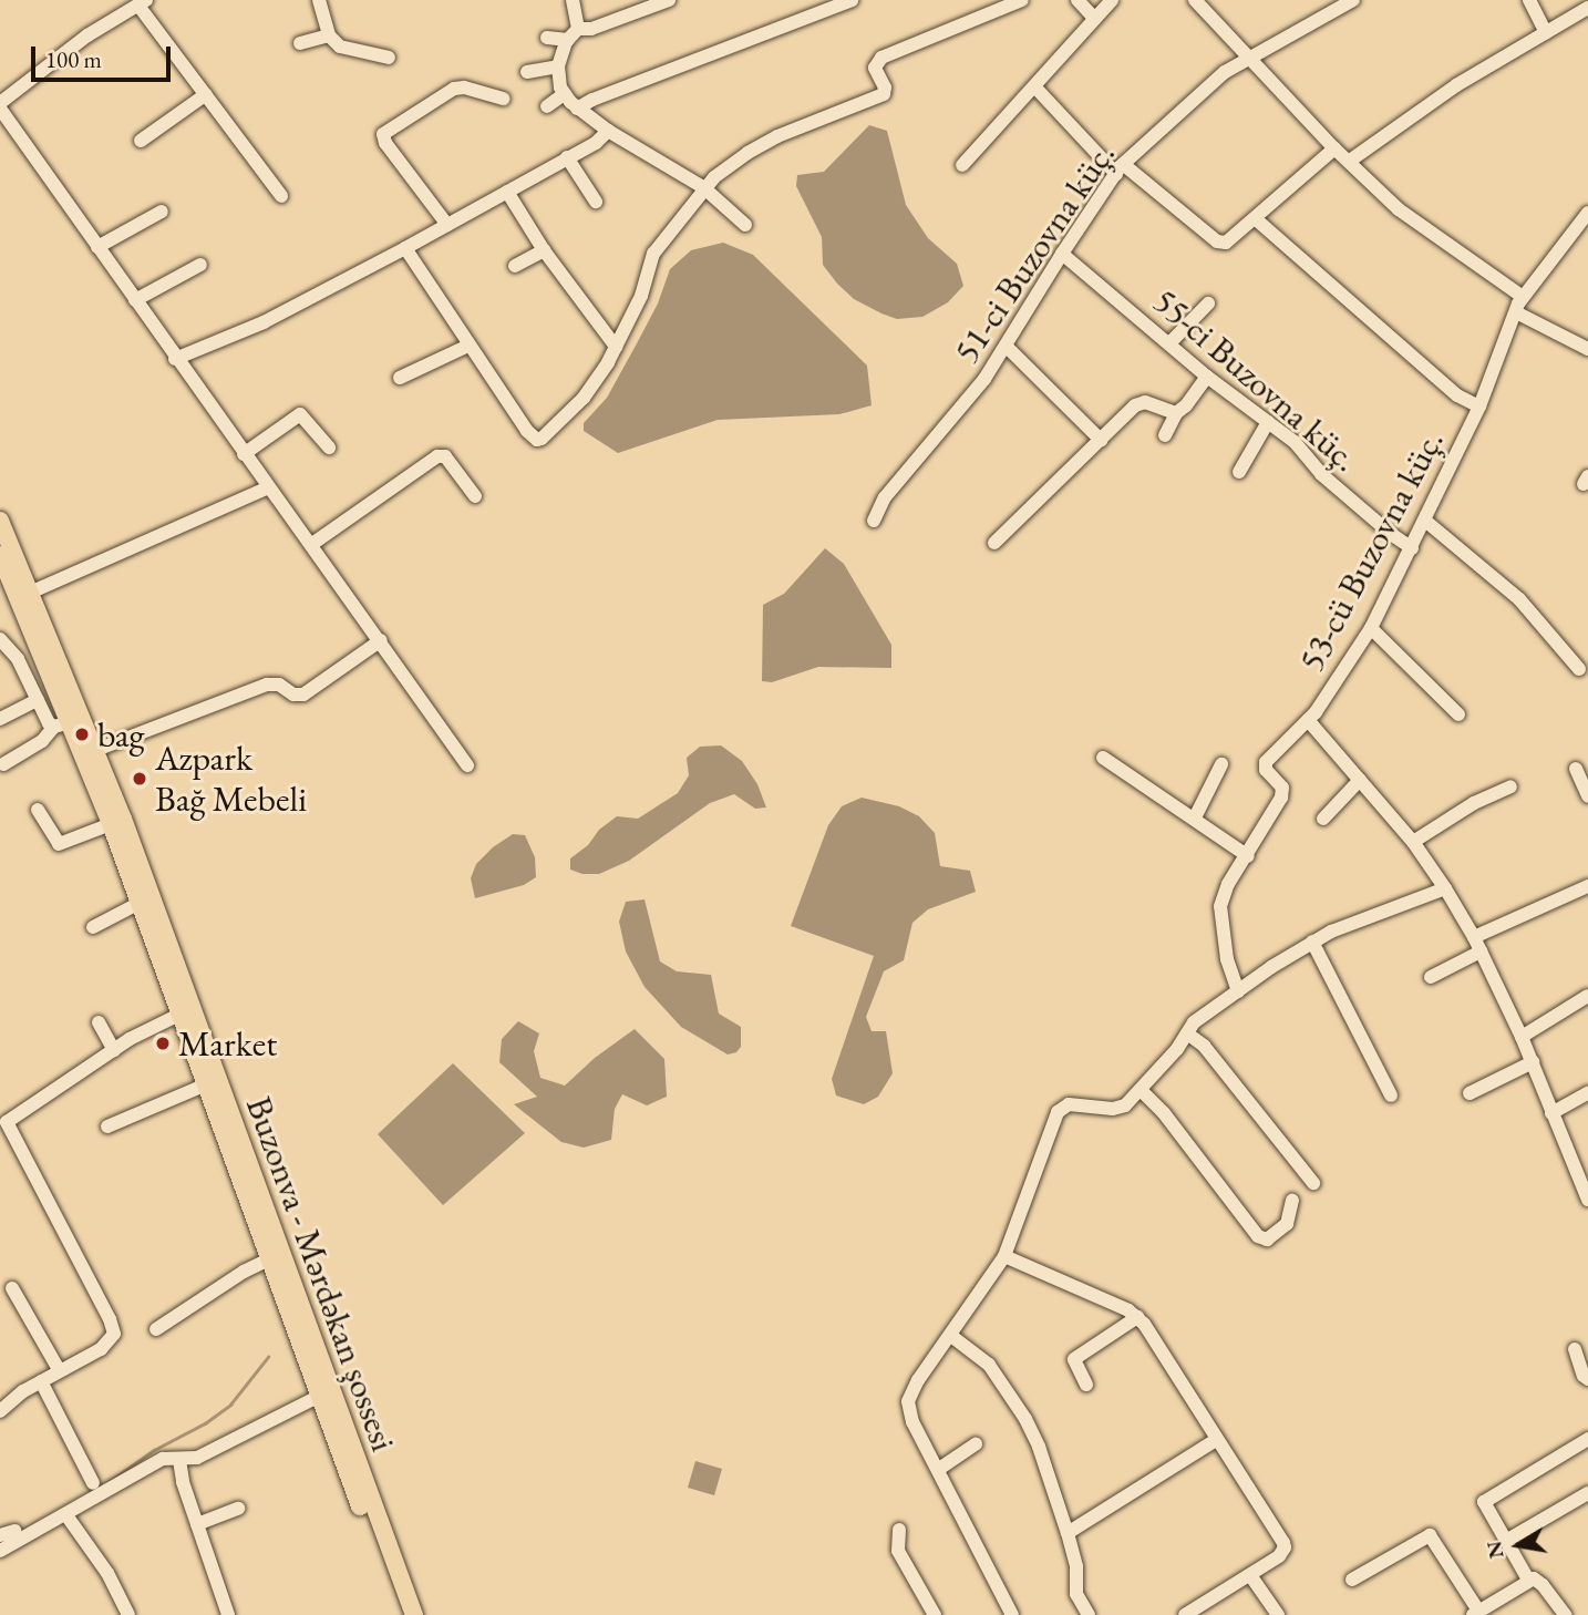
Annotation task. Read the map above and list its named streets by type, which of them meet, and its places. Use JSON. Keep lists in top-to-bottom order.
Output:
{
  "streets": {
    "main road": ["Buzonva - Mərdəkan şossesi"],
    "street": ["51-ci Buzovna küç.", "55-ci Buzovna küç.", "53-cü Buzovna küç."]
  },
  "crossings": [
    ["51-ci Buzovna küç.", "55-ci Buzovna küç."],
    ["55-ci Buzovna küç.", "53-cü Buzovna küç."]
  ],
  "places": ["bag", "Azpark Bağ Mebeli", "Market"],
  "scale_bar": "100 m",
  "north": "left"
}
